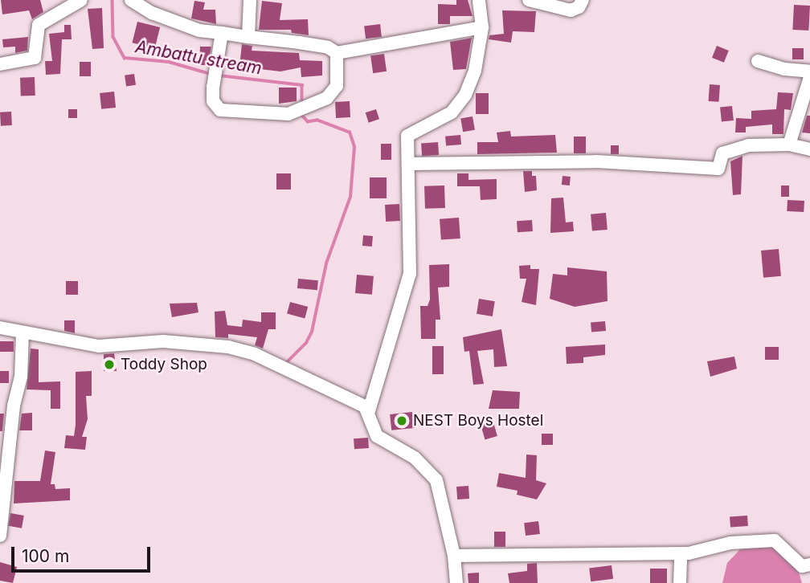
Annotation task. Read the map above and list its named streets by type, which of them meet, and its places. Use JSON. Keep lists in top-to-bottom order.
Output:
{
  "water": ["Ambattu stream"],
  "places": ["Toddy Shop", "NEST Boys Hostel"],
  "scale_bar": "100 m"
}
